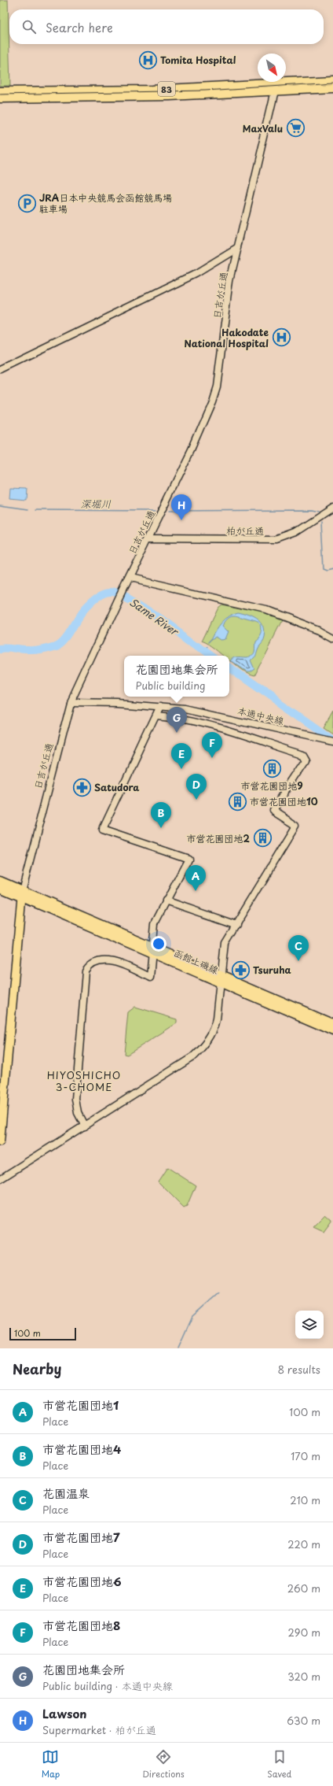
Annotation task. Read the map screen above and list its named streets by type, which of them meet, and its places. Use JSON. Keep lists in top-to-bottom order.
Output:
{
  "streets": {
    "main road": ["83", "函館上磯線"],
    "street": ["日吉が丘通", "柏が丘通", "本通中央線"]
  },
  "crossings": [
    ["83", "日吉が丘通"],
    ["日吉が丘通", "柏が丘通"],
    ["日吉が丘通", "本通中央線"],
    ["日吉が丘通", "函館上磯線"]
  ],
  "districts": ["HIYOSHICHO 3-CHOME"],
  "water": ["深堀川", "Same River"],
  "places": {
    "hospital": ["Tomita Hospital", "Hakodate National Hospital"],
    "supermarket": ["MaxValu"],
    "parking": ["JRA日本中央競馬会函館競馬場 駐車場"],
    "building": ["市営花園団地9", "市営花園団地10", "市営花園団地2"],
    "pharmacy": ["Satudora", "Tsuruha"]
  },
  "scale_bar": "100 m",
  "north": "bottom right",
  "page": {
    "search": "Search here",
    "pins": [
      "H",
      "G",
      "F",
      "E",
      "D",
      "B",
      "A",
      "C"
    ],
    "popup": ["花園団地集会所", "Public building"],
    "scale": "100 m",
    "heading": ["Nearby", "8 results"],
    "list": [
      {
        "mark": "A",
        "name": "市営花園団地1",
        "note": "Place",
        "value": "100 m"
      },
      {
        "mark": "B",
        "name": "市営花園団地4",
        "note": "Place",
        "value": "170 m"
      },
      {
        "mark": "C",
        "name": "花園温泉",
        "note": "Place",
        "value": "210 m"
      },
      {
        "mark": "D",
        "name": "市営花園団地7",
        "note": "Place",
        "value": "220 m"
      },
      {
        "mark": "E",
        "name": "市営花園団地6",
        "note": "Place",
        "value": "260 m"
      },
      {
        "mark": "F",
        "name": "市営花園団地8",
        "note": "Place",
        "value": "290 m"
      },
      {
        "mark": "G",
        "name": "花園団地集会所",
        "note": "Public building · 本通中央線",
        "value": "320 m"
      },
      {
        "mark": "H",
        "name": "Lawson",
        "note": "Supermarket · 柏が丘通",
        "value": "630 m"
      }
    ],
    "nav": ["Map", "Directions", "Saved"]
  }
}
